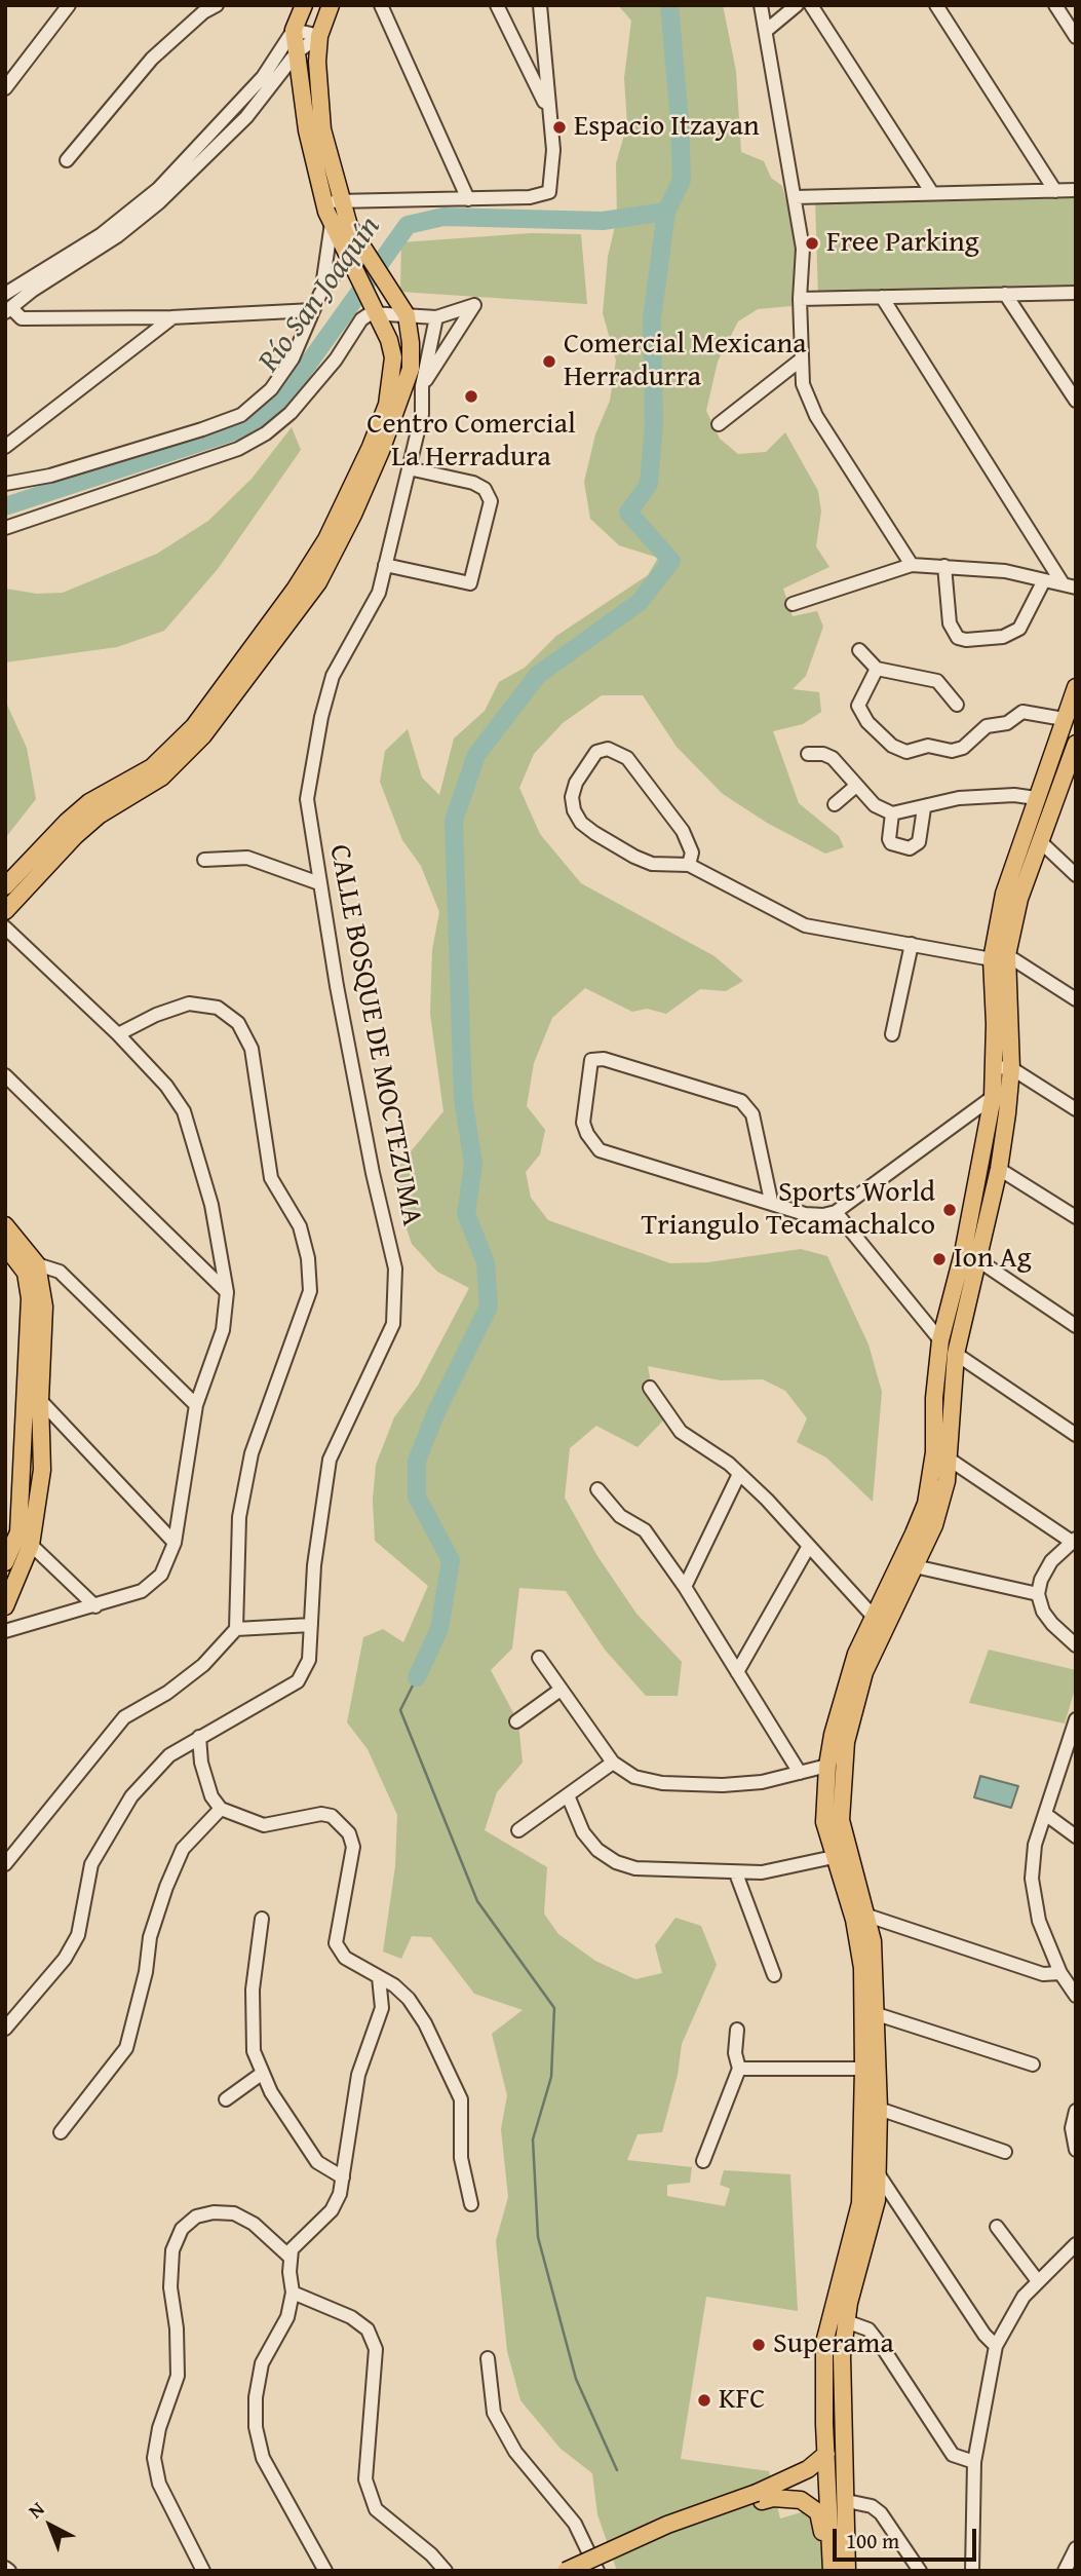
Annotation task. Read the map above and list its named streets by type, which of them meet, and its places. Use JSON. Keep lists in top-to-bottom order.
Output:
{
  "streets": {
    "street": ["CALLE BOSQUE DE MOCTEZUMA"]
  },
  "water": ["Río San Joaquín"],
  "places": [
    "Espacio Itzayan",
    "Free Parking",
    "Comercial Mexicana Herradurra",
    "Centro Comercial La Herradura",
    "Sports World Triangulo Tecamachalco",
    "Ion Ag",
    "Superama",
    "KFC"
  ],
  "scale_bar": "100 m",
  "north": "top left"
}
